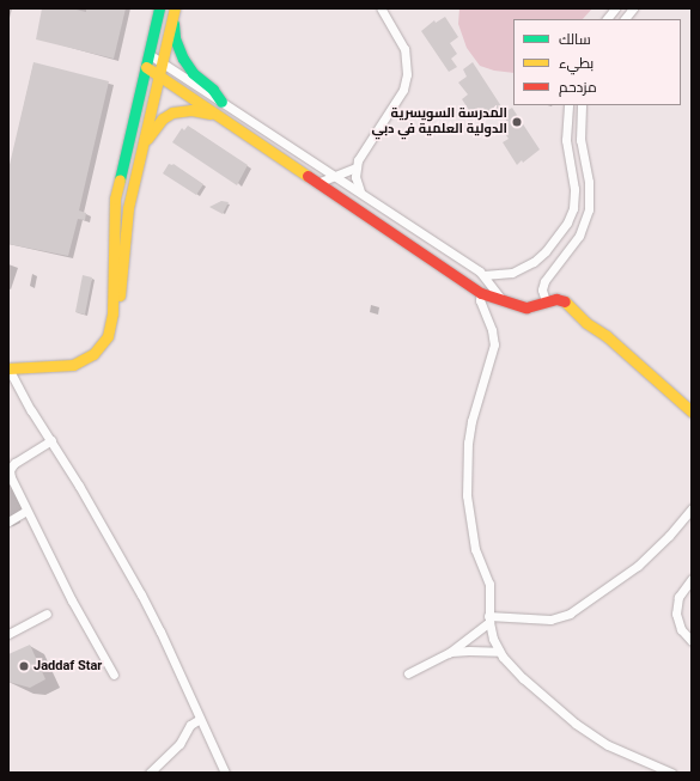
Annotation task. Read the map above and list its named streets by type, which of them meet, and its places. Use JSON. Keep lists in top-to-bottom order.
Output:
{
  "places": ["المدرسة السويسرية الدولية العلمية في دبي", "Jaddaf Star"],
  "legend": ["سالك", "بطيء", "مزدحم"]
}
